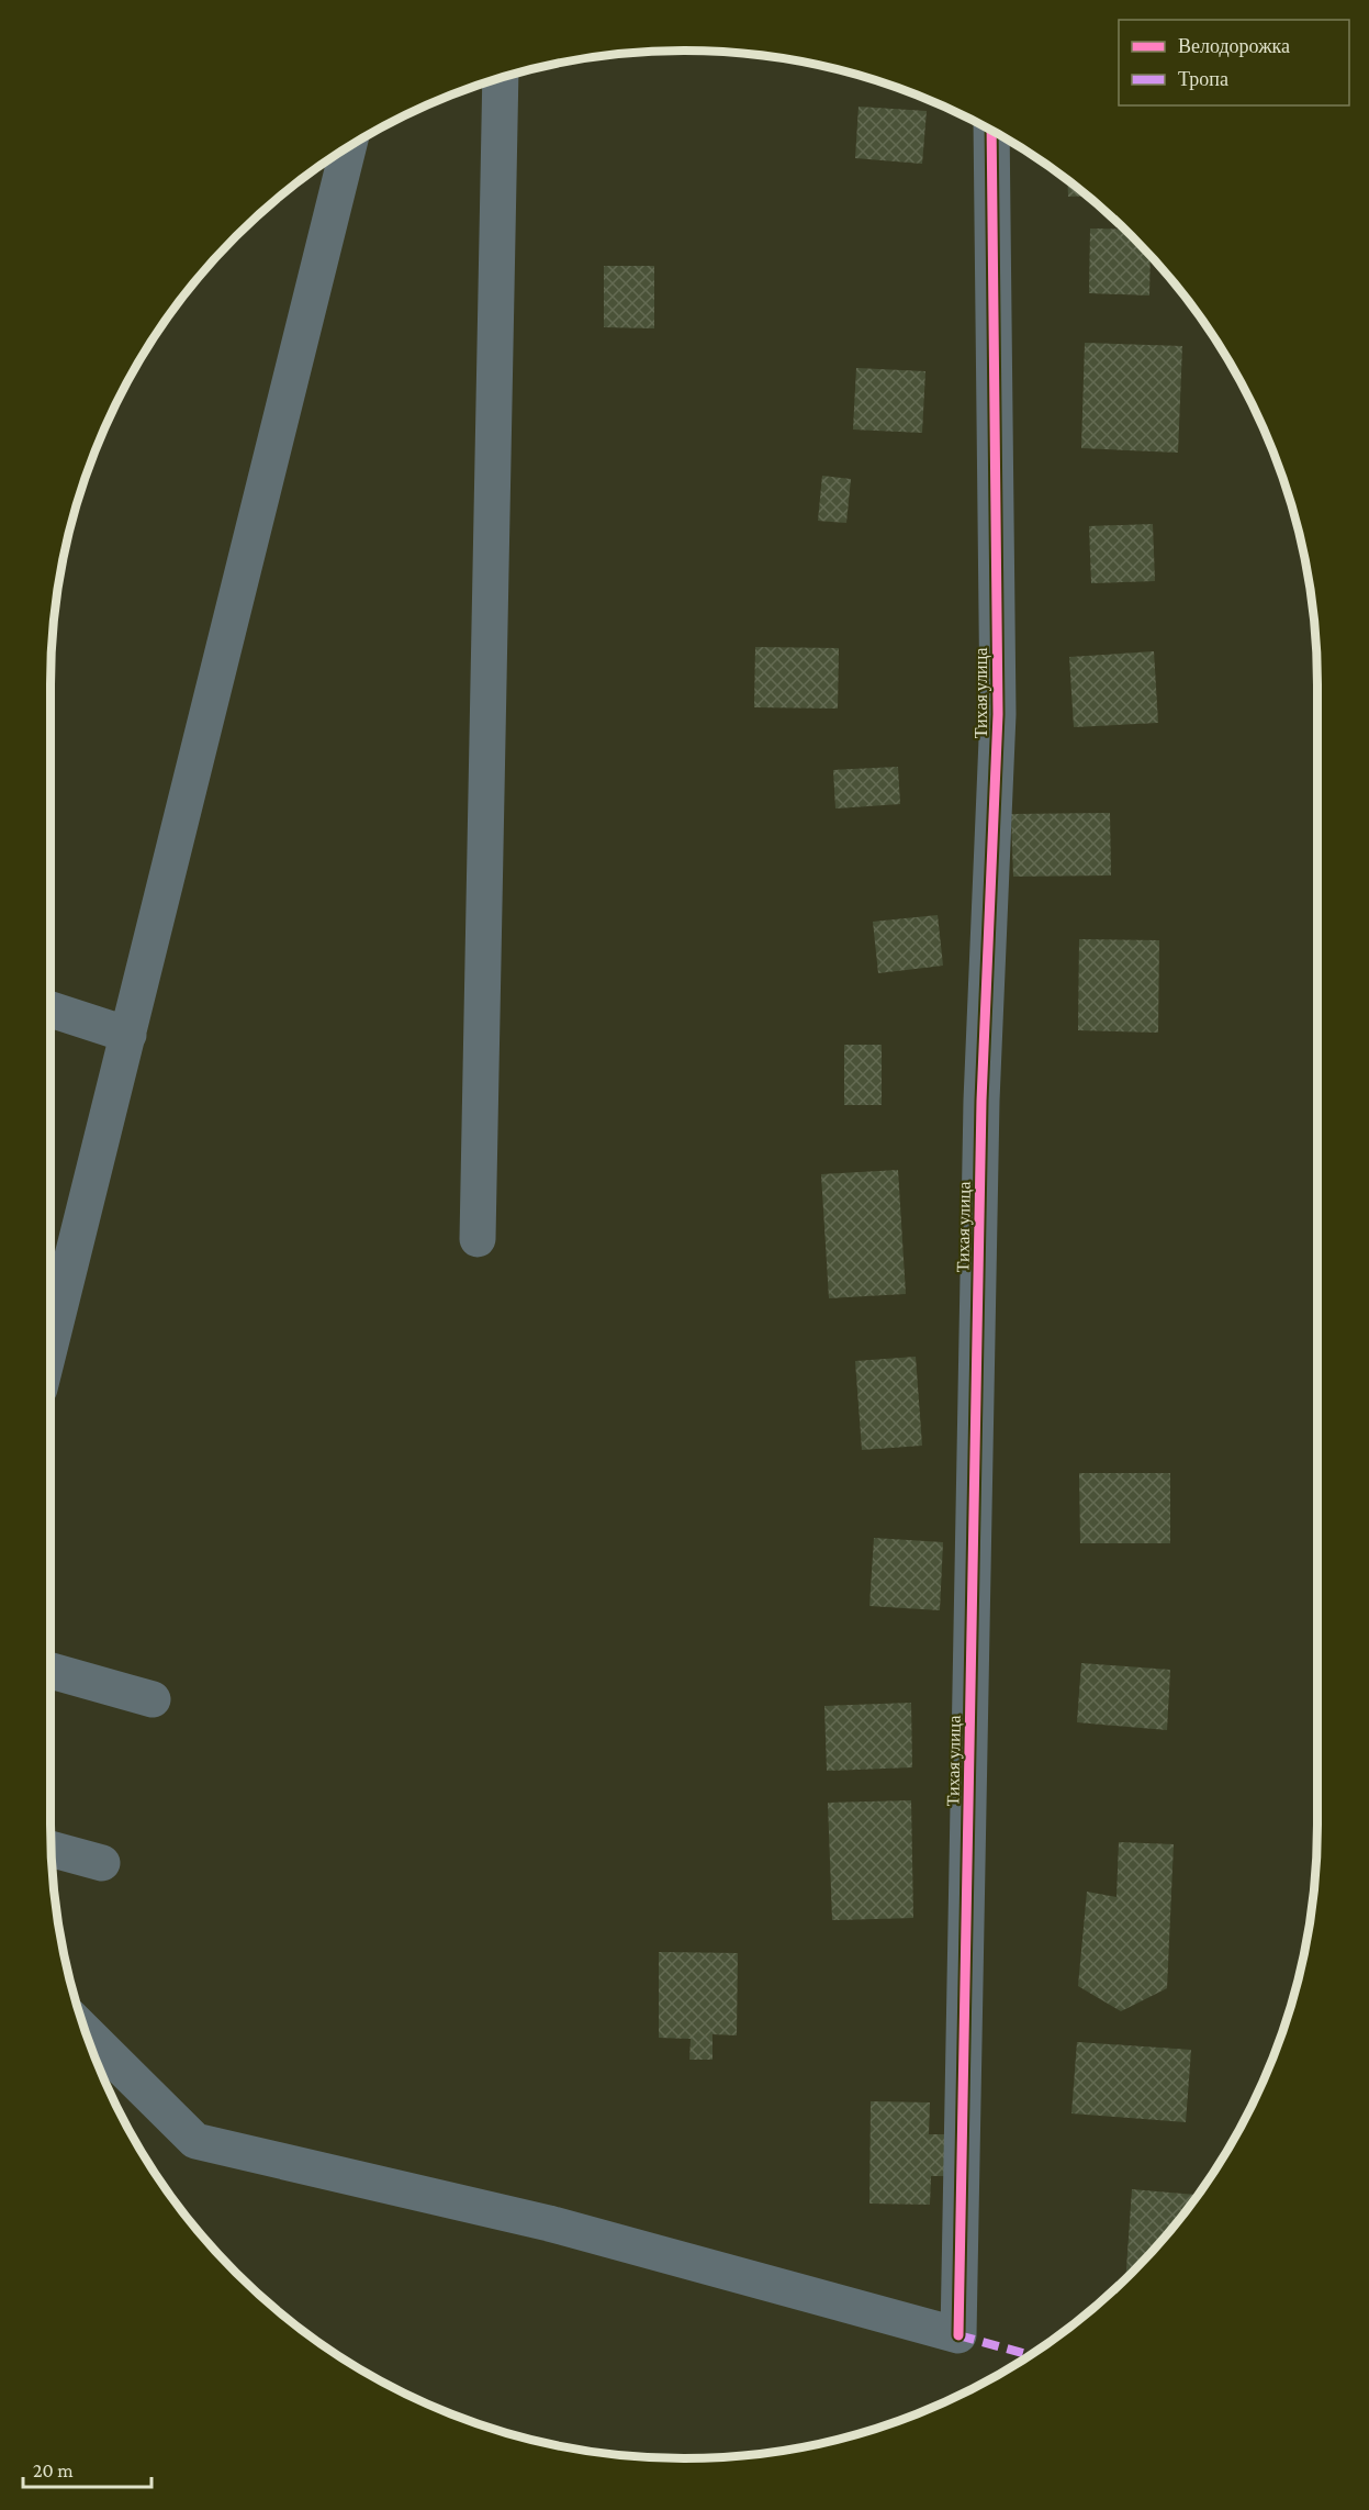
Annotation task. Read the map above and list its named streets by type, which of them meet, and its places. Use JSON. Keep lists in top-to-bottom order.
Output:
{
  "streets": {
    "street": ["Тихая улица"]
  },
  "legend": ["Велодорожка", "Тропа"],
  "scale_bar": "20 m"
}
